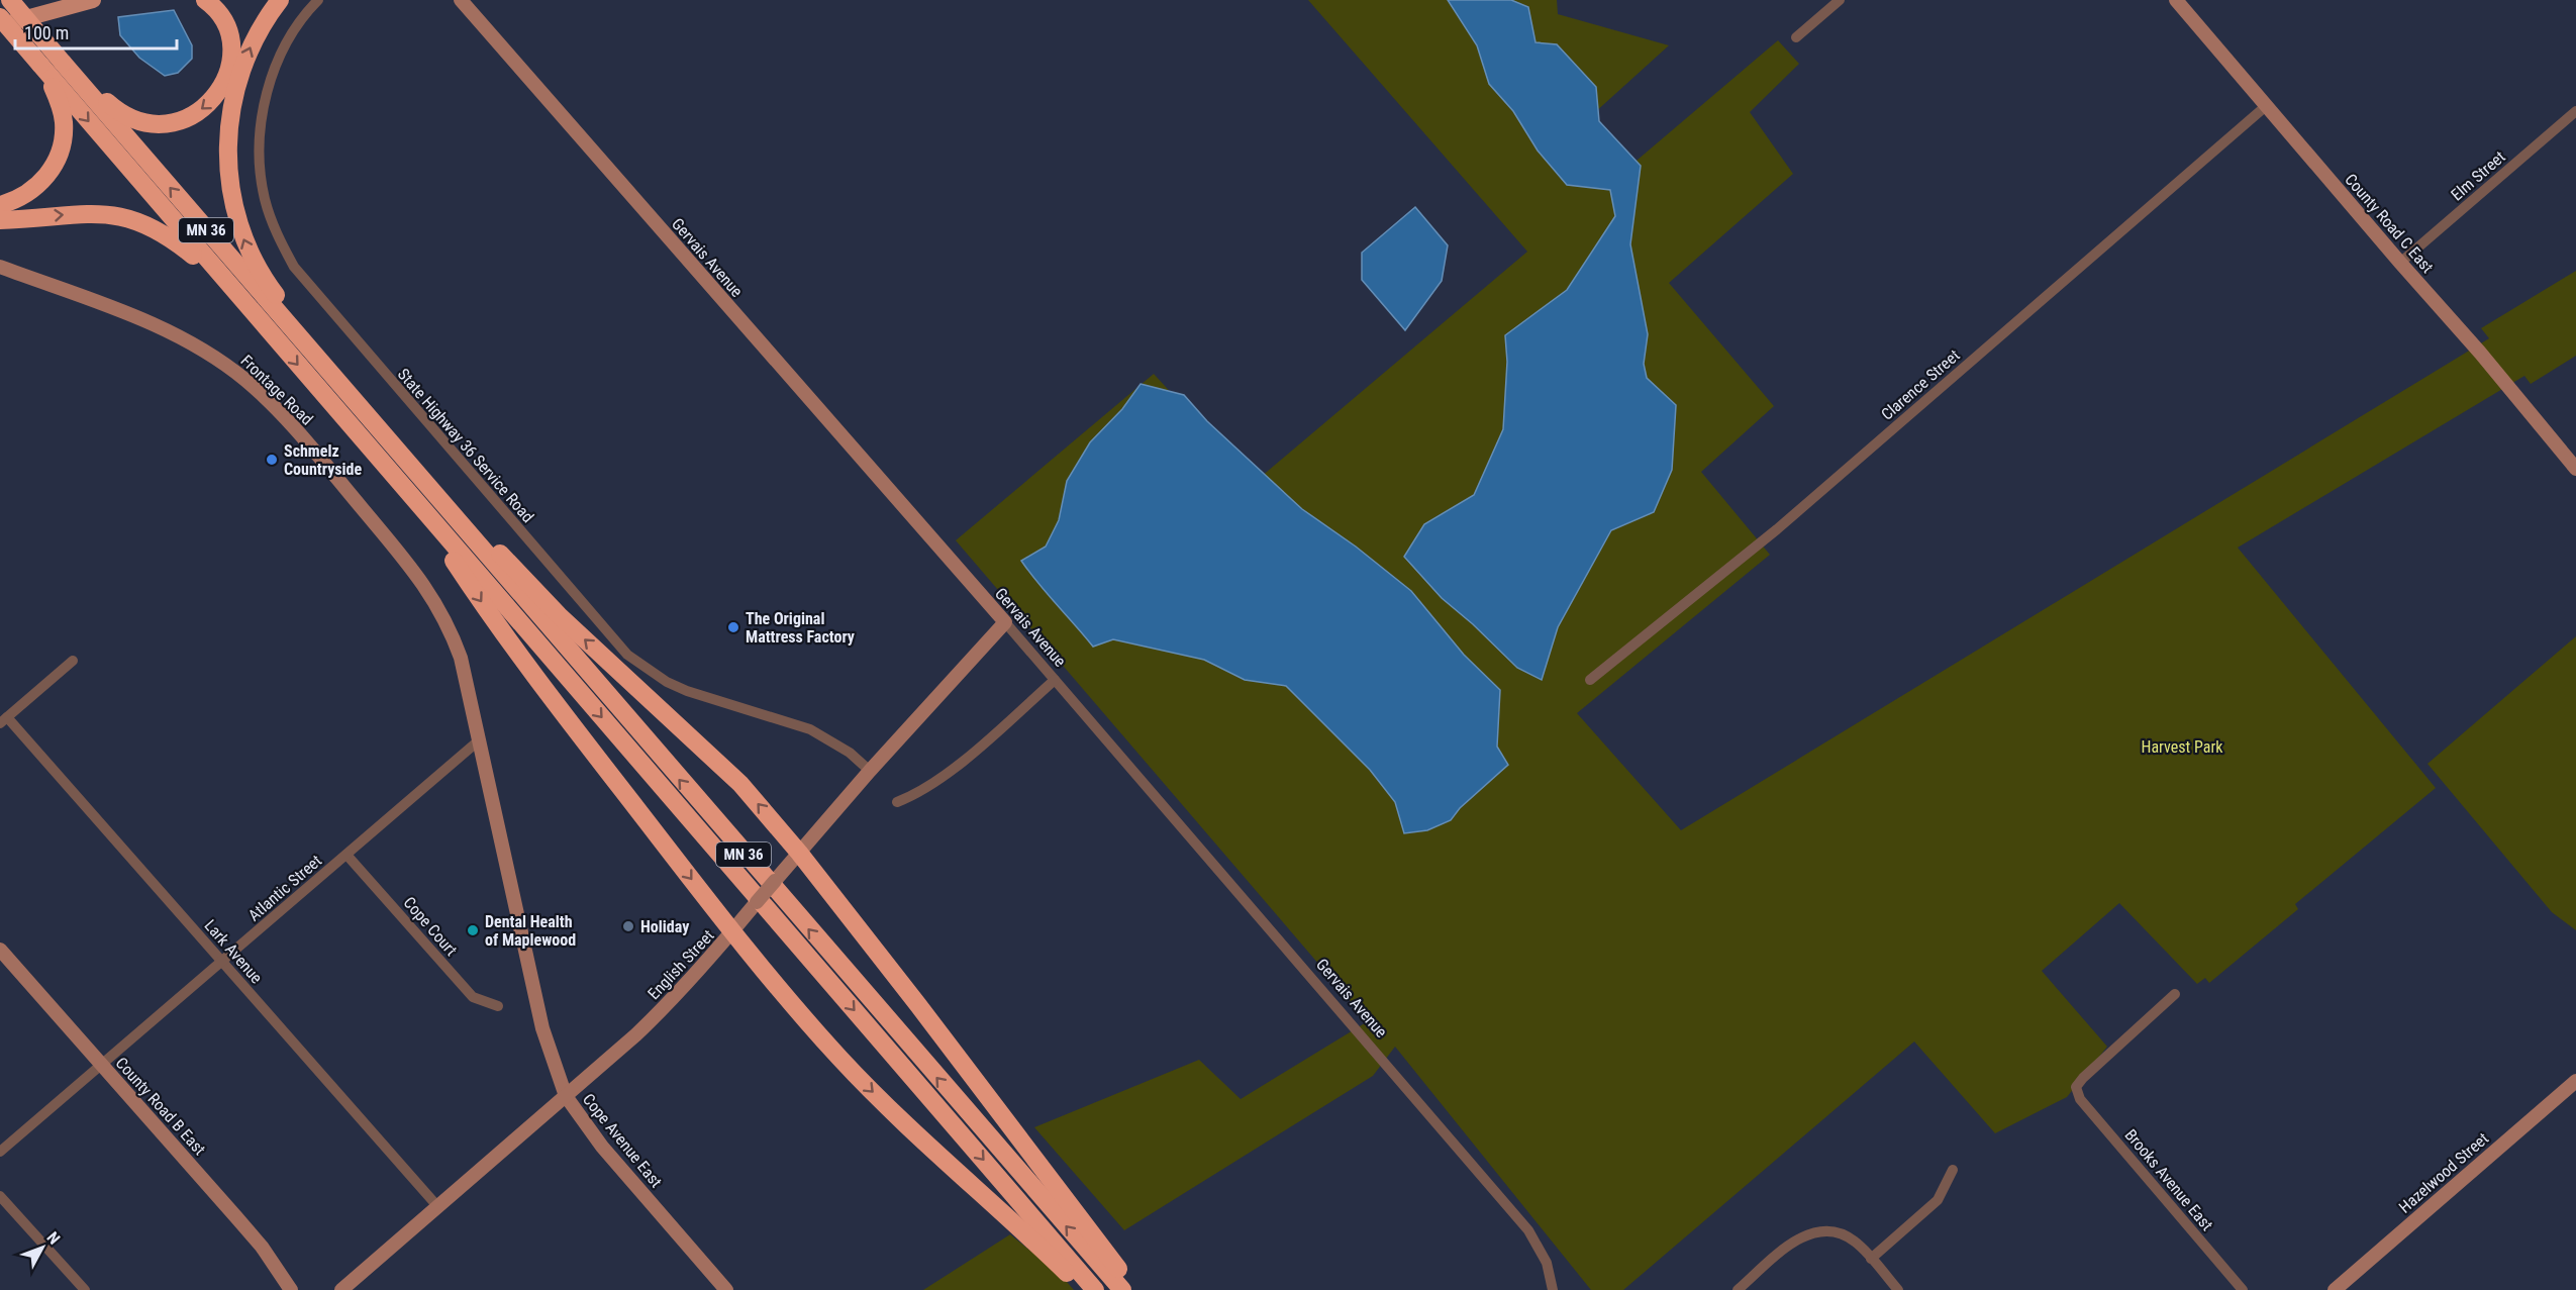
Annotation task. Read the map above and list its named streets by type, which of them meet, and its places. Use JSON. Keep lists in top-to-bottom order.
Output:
{
  "streets": {
    "highway": ["MN 36"],
    "street": [
      "Elm Street",
      "County Road C East",
      "Gervais Avenue",
      "Clarence Street",
      "Frontage Road",
      "State Highway 36 Service Road",
      "Atlantic Street",
      "Cope Court",
      "Lark Avenue",
      "English Street",
      "County Road B East",
      "Cope Avenue East",
      "Hazelwood Street",
      "Brooks Avenue East"
    ]
  },
  "crossings": [
    ["Elm Street", "County Road C East"],
    ["County Road C East", "Clarence Street"],
    ["Gervais Avenue", "English Street"],
    ["Frontage Road", "Atlantic Street"],
    ["Frontage Road", "Cope Avenue East"],
    ["State Highway 36 Service Road", "English Street"],
    ["Atlantic Street", "Cope Court"],
    ["Atlantic Street", "Lark Avenue"],
    ["Atlantic Street", "County Road B East"],
    ["Atlantic Street", "Cope Avenue East"],
    ["Lark Avenue", "English Street"],
    ["English Street", "Cope Avenue East"]
  ],
  "parks": ["Harvest Park"],
  "places": [
    "Schmelz Countryside",
    "The Original Mattress Factory",
    "Holiday",
    "Dental Health of Maplewood"
  ],
  "scale_bar": "100 m",
  "north": "top right"
}
